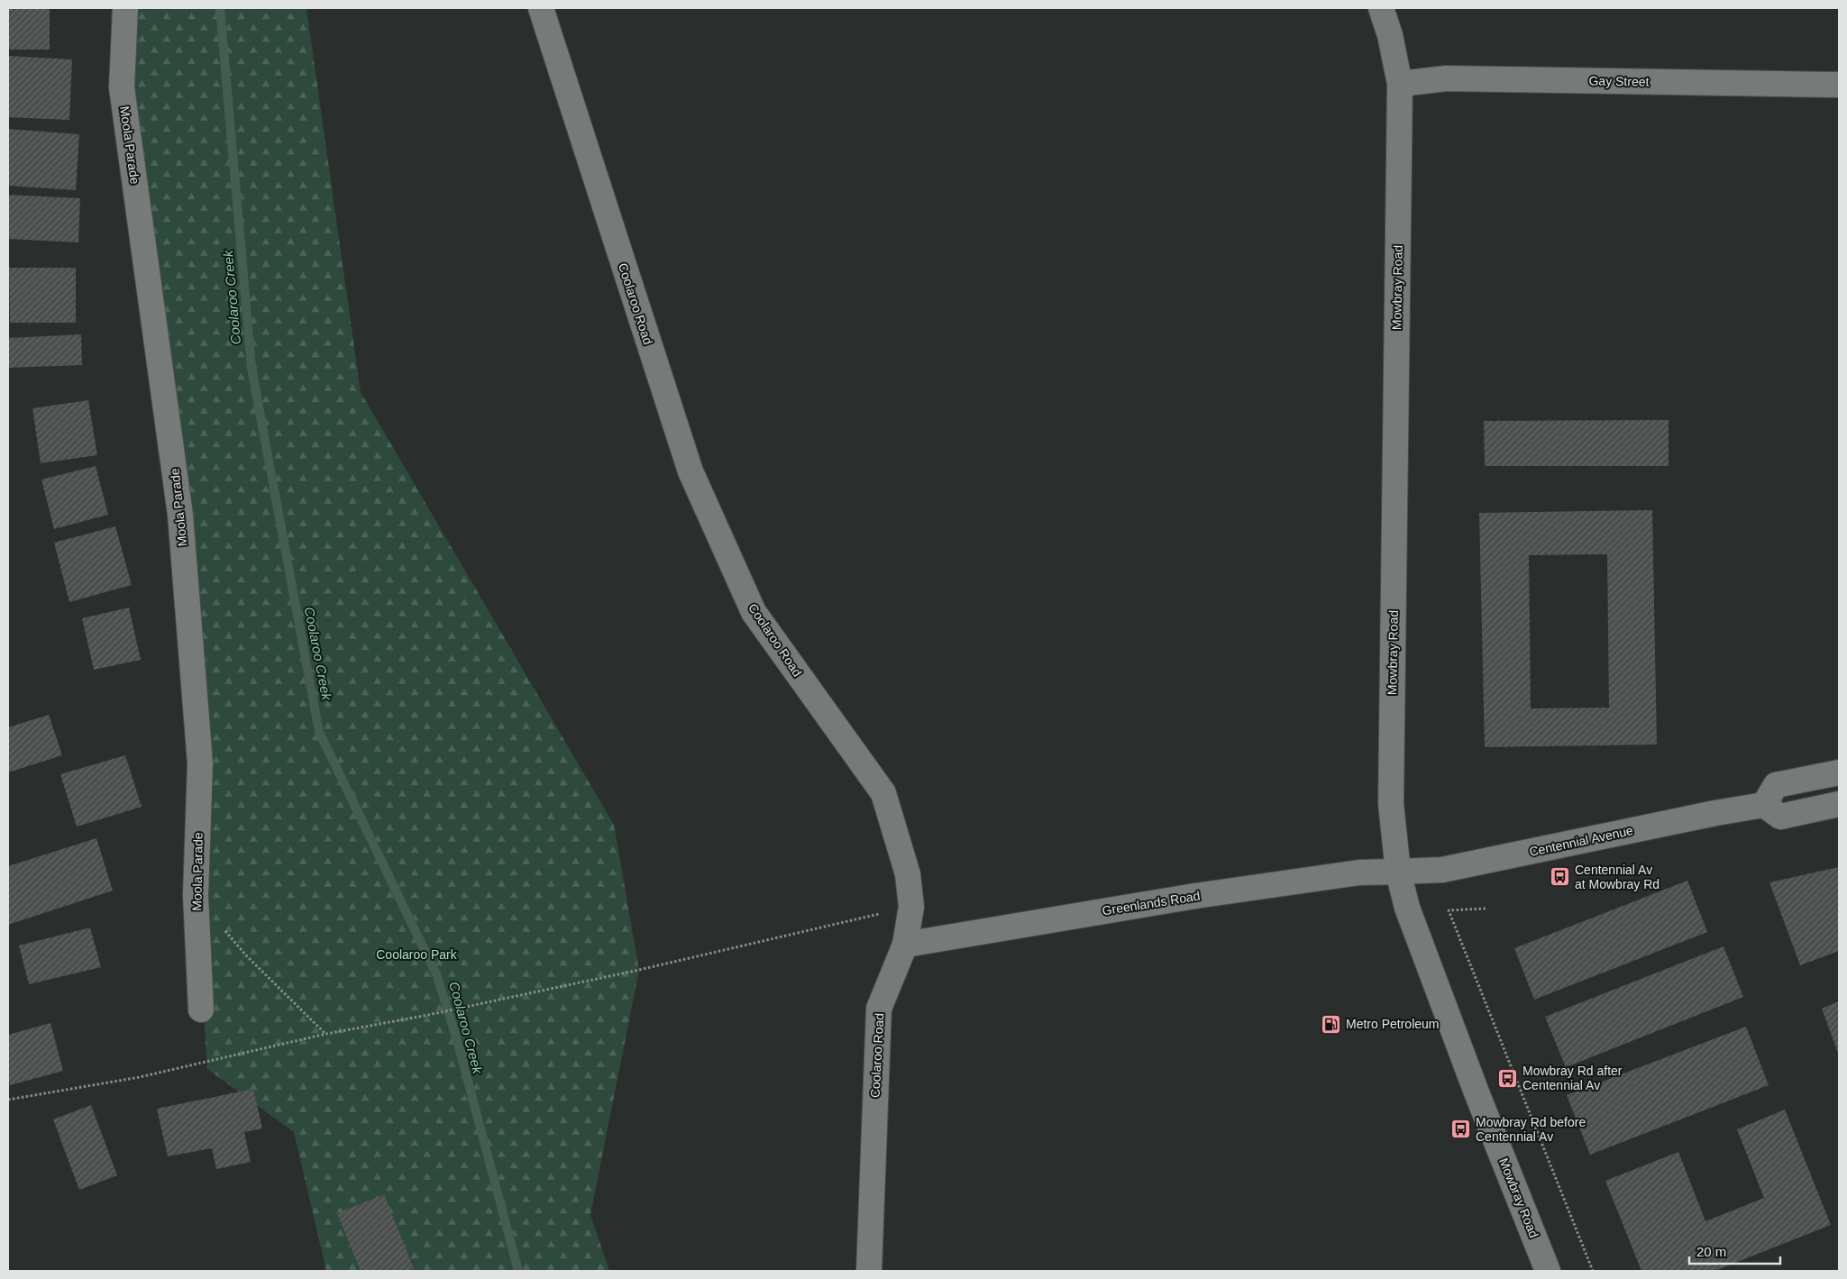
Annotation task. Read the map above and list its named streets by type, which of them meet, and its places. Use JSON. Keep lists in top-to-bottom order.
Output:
{
  "streets": {
    "street": [
      "Gay Street",
      "Moola Parade",
      "Mowbray Road",
      "Coolaroo Road",
      "Centennial Avenue",
      "Greenlands Road"
    ]
  },
  "crossings": [
    ["Gay Street", "Mowbray Road"],
    ["Mowbray Road", "Centennial Avenue"],
    ["Mowbray Road", "Greenlands Road"],
    ["Coolaroo Road", "Greenlands Road"],
    ["Centennial Avenue", "Greenlands Road"]
  ],
  "water": ["Coolaroo Creek"],
  "parks": ["Coolaroo Park"],
  "places": {
    "bus stop": ["Centennial Av at Mowbray Rd", "Mowbray Rd after Centennial Av", "Mowbray Rd before Centennial Av"],
    "fuel station": ["Metro Petroleum"]
  },
  "scale_bar": "20 m"
}
